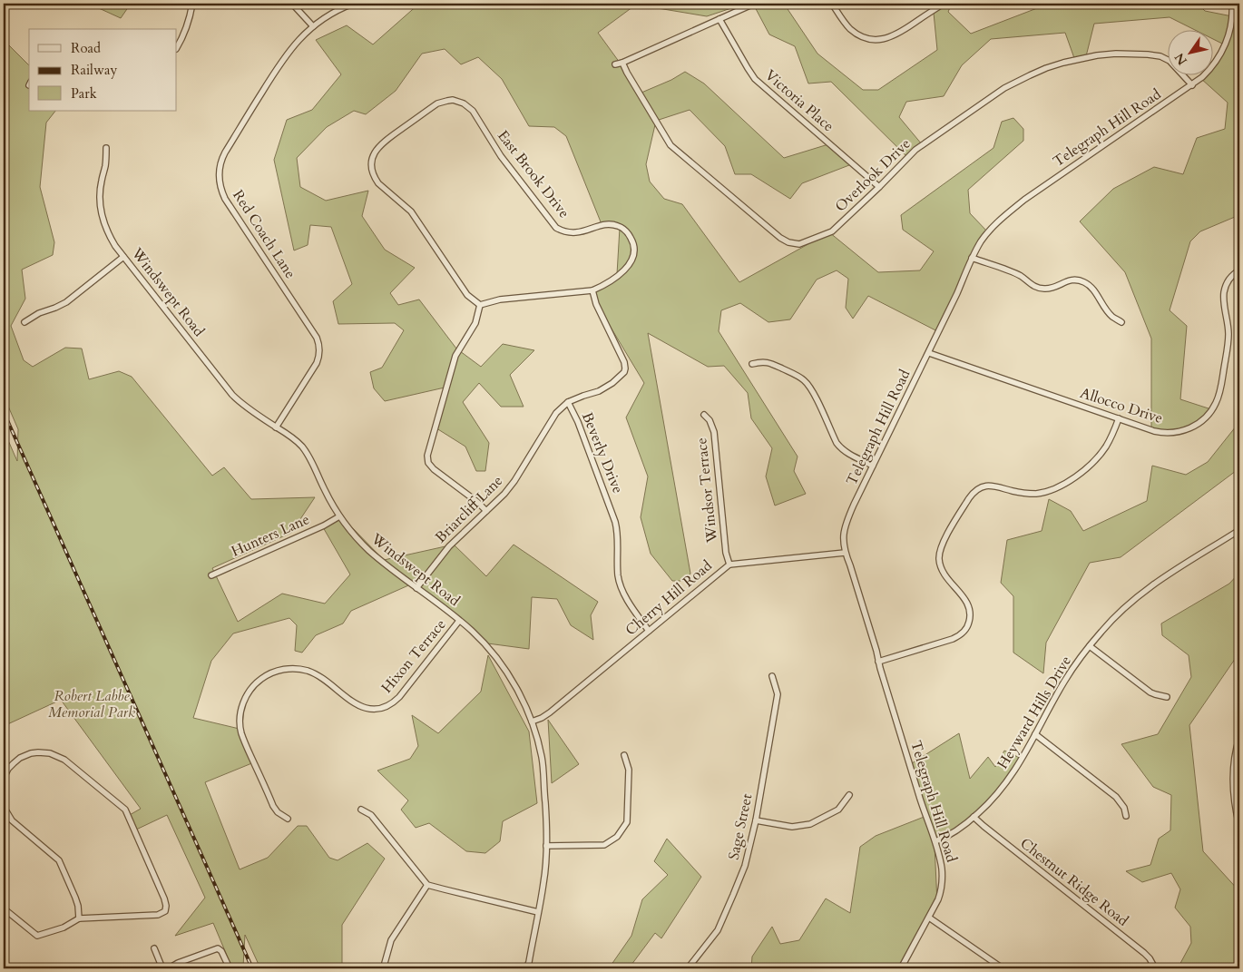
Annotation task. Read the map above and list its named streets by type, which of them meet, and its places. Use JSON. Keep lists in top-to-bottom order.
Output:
{
  "streets": {
    "street": [
      "Victoria Place",
      "Telegraph Hill Road",
      "East Brook Drive",
      "Overlook Drive",
      "Red Coach Lane",
      "Windswept Road",
      "Allocco Drive",
      "Beverly Drive",
      "Windsor Terrace",
      "Briarcliff Lane",
      "Hunters Lane",
      "Cherry Hill Road",
      "Hixon Terrace",
      "Heyward Hills Drive",
      "Sage Street",
      "Chestnut Ridge Road"
    ]
  },
  "crossings": [
    ["Victoria Place", "Overlook Drive"],
    ["Telegraph Hill Road", "Overlook Drive"],
    ["Telegraph Hill Road", "Allocco Drive"],
    ["Telegraph Hill Road", "Cherry Hill Road"],
    ["Telegraph Hill Road", "Heyward Hills Drive"],
    ["East Brook Drive", "Beverly Drive"],
    ["Red Coach Lane", "Windswept Road"],
    ["Windswept Road", "Briarcliff Lane"],
    ["Windswept Road", "Hunters Lane"],
    ["Windswept Road", "Cherry Hill Road"],
    ["Windswept Road", "Hixon Terrace"],
    ["Beverly Drive", "Briarcliff Lane"],
    ["Beverly Drive", "Cherry Hill Road"],
    ["Windsor Terrace", "Cherry Hill Road"],
    ["Heyward Hills Drive", "Chestnut Ridge Road"]
  ],
  "parks": ["Robert Labbe Memorial Park"],
  "legend": ["Road", "Railway", "Park"],
  "north": "bottom left"
}
